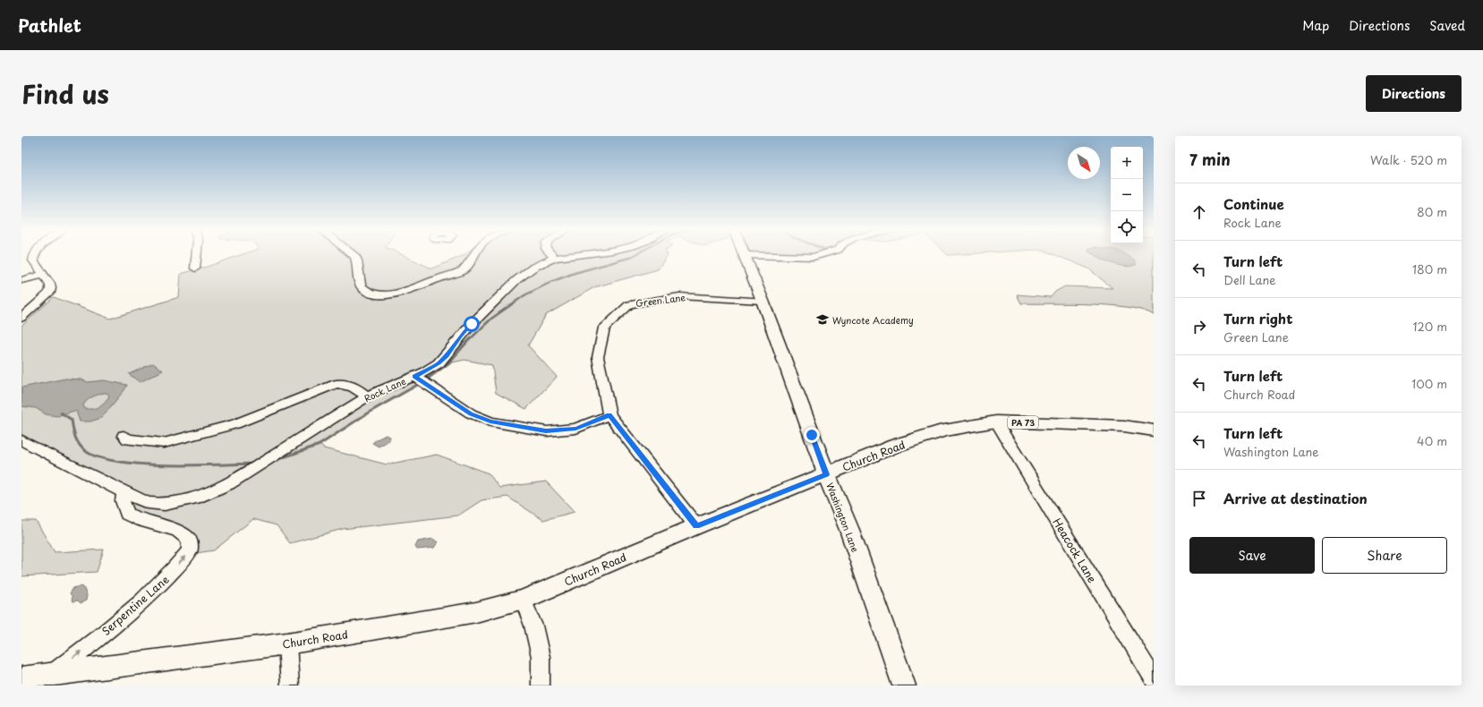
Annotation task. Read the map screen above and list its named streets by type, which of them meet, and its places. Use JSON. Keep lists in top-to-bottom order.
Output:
{
  "streets": {
    "main road": ["PA 73", "Church Road", "Washington Lane"],
    "street": [
      "Green Lane",
      "Rock Lane",
      "Heacock Lane",
      "Serpentine Lane"
    ]
  },
  "crossings": [
    ["Green Lane", "Church Road"],
    ["Green Lane", "Washington Lane"],
    ["Rock Lane", "Serpentine Lane"],
    ["Church Road", "Washington Lane"],
    ["Church Road", "Heacock Lane"],
    ["Church Road", "Serpentine Lane"]
  ],
  "places": {
    "school or university": ["Wyncote Academy"]
  },
  "north": "bottom right",
  "page": {
    "header": "Pathlet",
    "nav": ["Map", "Directions", "Saved"],
    "title": "Find us",
    "buttons": [
      "Directions",
      ["Save", "Share"]
    ],
    "heading": ["7 min", "Walk · 520 m"],
    "map_buttons": ["+", "−"],
    "list": [
      ["Continue", "Rock Lane", "80 m"],
      ["Turn left", "Dell Lane", "180 m"],
      ["Turn right", "Green Lane", "120 m"],
      ["Turn left", "Church Road", "100 m"],
      ["Turn left", "Washington Lane", "40 m"],
      "Arrive at destination"
    ]
  }
}
